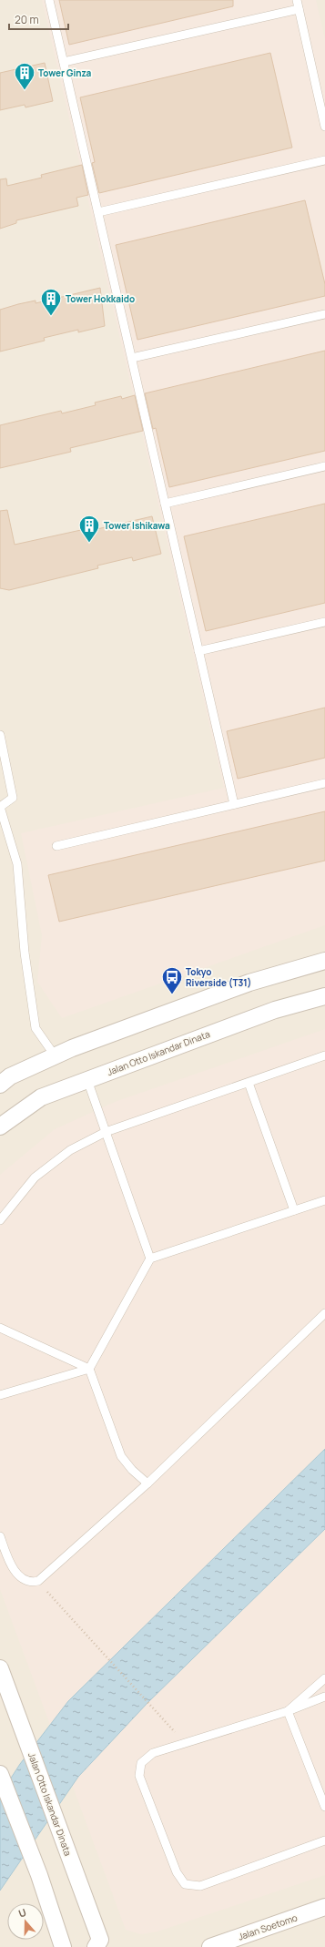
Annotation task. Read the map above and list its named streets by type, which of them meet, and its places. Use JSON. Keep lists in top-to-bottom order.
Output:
{
  "streets": {
    "street": ["Jalan Otto Iskandar Dinata", "Jalan Soetomo"]
  },
  "places": {
    "building": ["Tower Ginza", "Tower Hokkaido", "Tower Ishikawa"],
    "bus stop": ["Tokyo Riverside (T31)"]
  },
  "scale_bar": "20 m",
  "north": "top"
}
